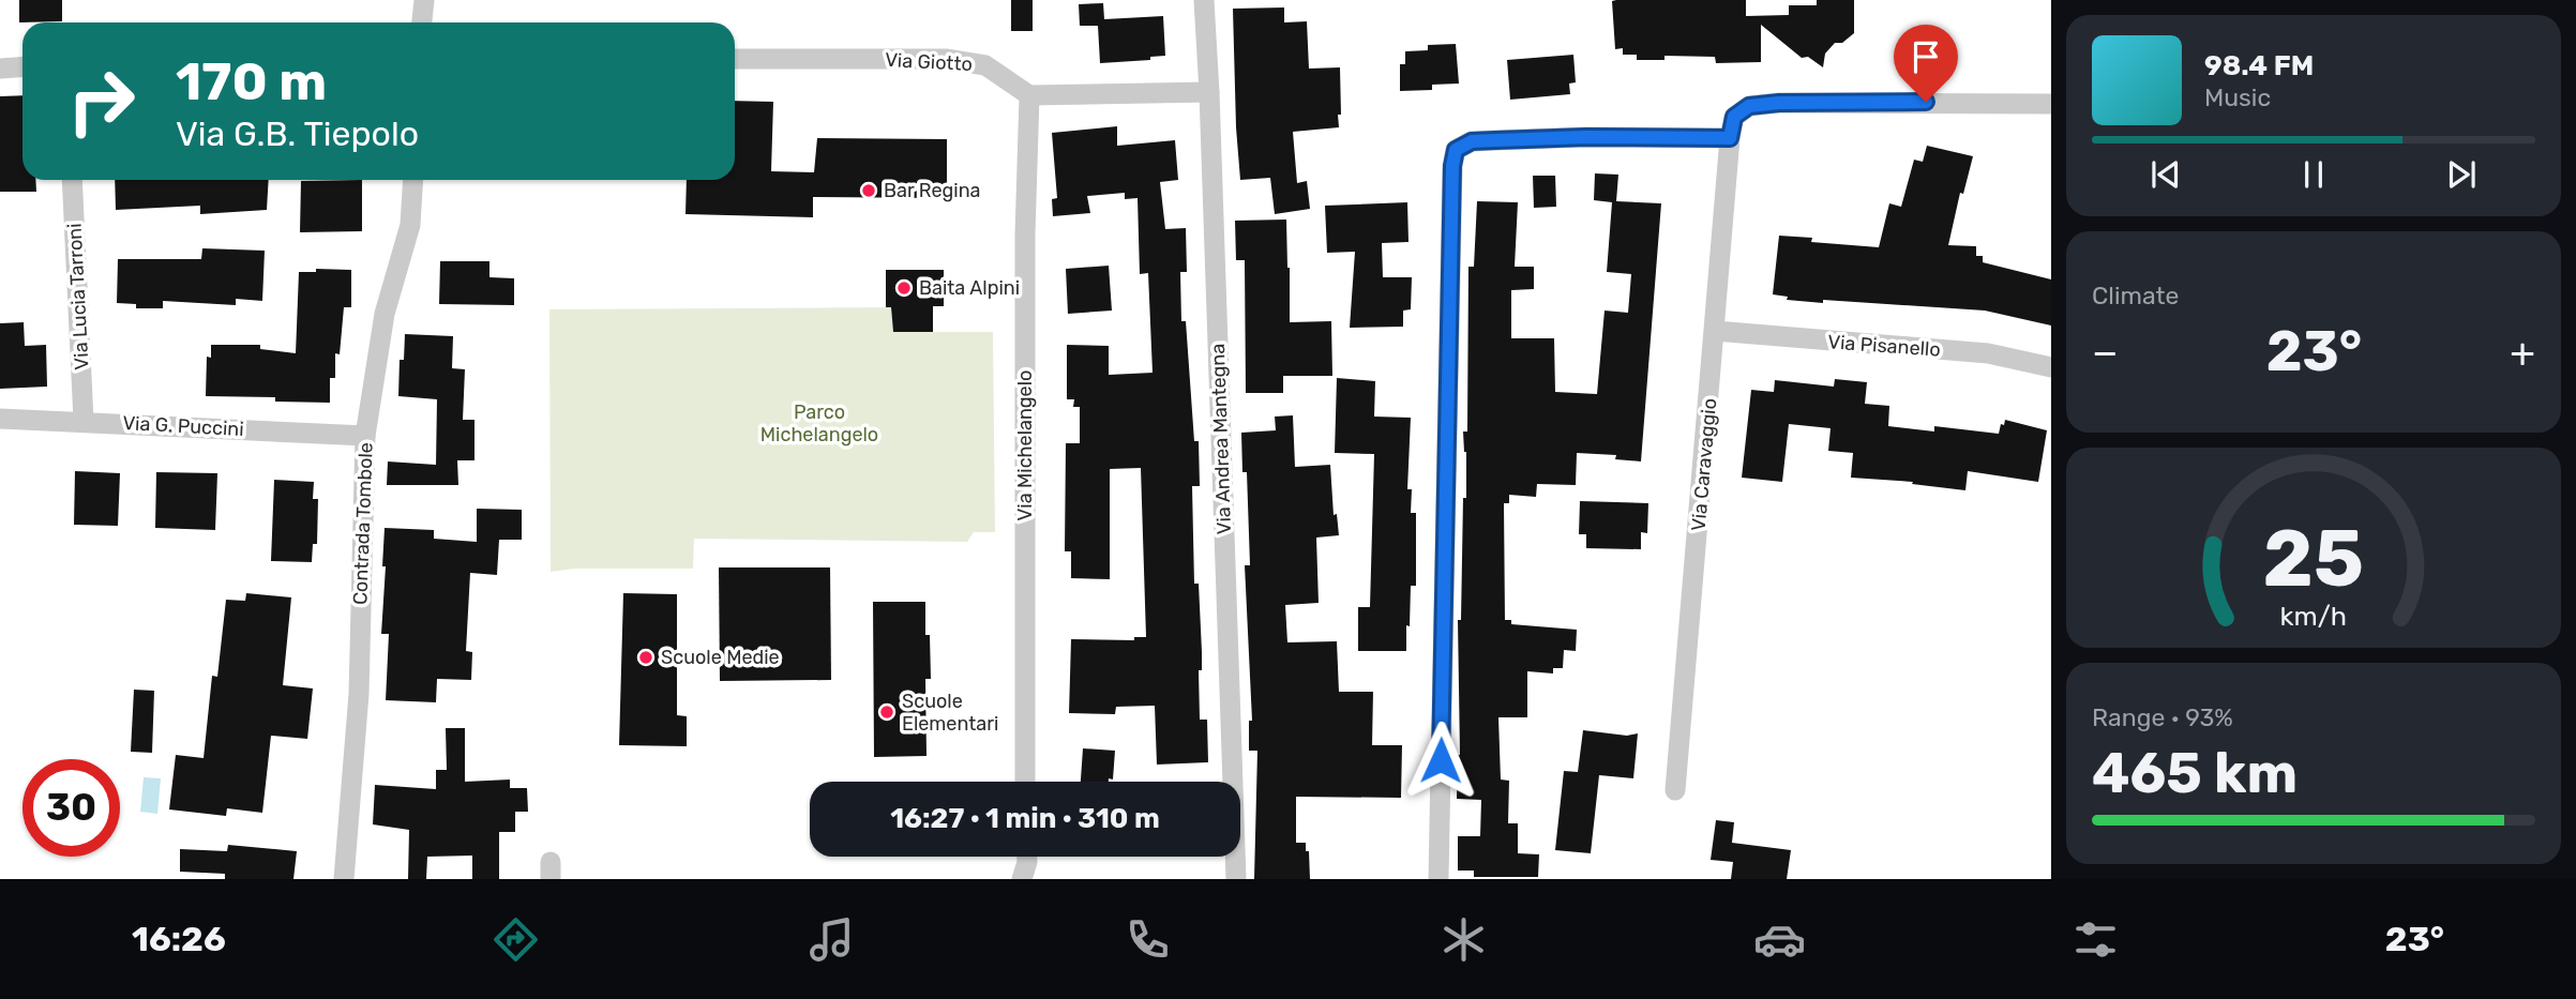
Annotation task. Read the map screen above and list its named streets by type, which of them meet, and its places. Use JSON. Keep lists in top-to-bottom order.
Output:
{
  "streets": {
    "street": [
      "Via Giotto",
      "Via Lucia Tarroni",
      "Via Pisanello",
      "Via G. Puccini",
      "Via Andrea Mantegna",
      "Via Michelangelo",
      "Via Caravaggio",
      "Contrada Tombole"
    ]
  },
  "crossings": [
    ["Via Giotto", "Via Michelangelo"],
    ["Via Lucia Tarroni", "Via G. Puccini"],
    ["Via Pisanello", "Via Caravaggio"],
    ["Via G. Puccini", "Contrada Tombole"]
  ],
  "parks": ["Parco Michelangelo"],
  "places": [
    "Bar Regina",
    "Baita Alpini",
    "Scuole Medie",
    "Scuole Elementari"
  ],
  "page": {
    "turn": ["170 m", "Via G.B. Tiepolo"],
    "song": ["98.4 FM", "Music"],
    "tile": [
      "Climate",
      ["Range · 93%", "465 km"]
    ],
    "heat": ["−", "23°", "+"],
    "limit": "30",
    "trip": "16:27 · 1 min · 310 m",
    "tabs": ["16:26", "23°"],
    "gauge": ["25", "km/h"]
  }
}
